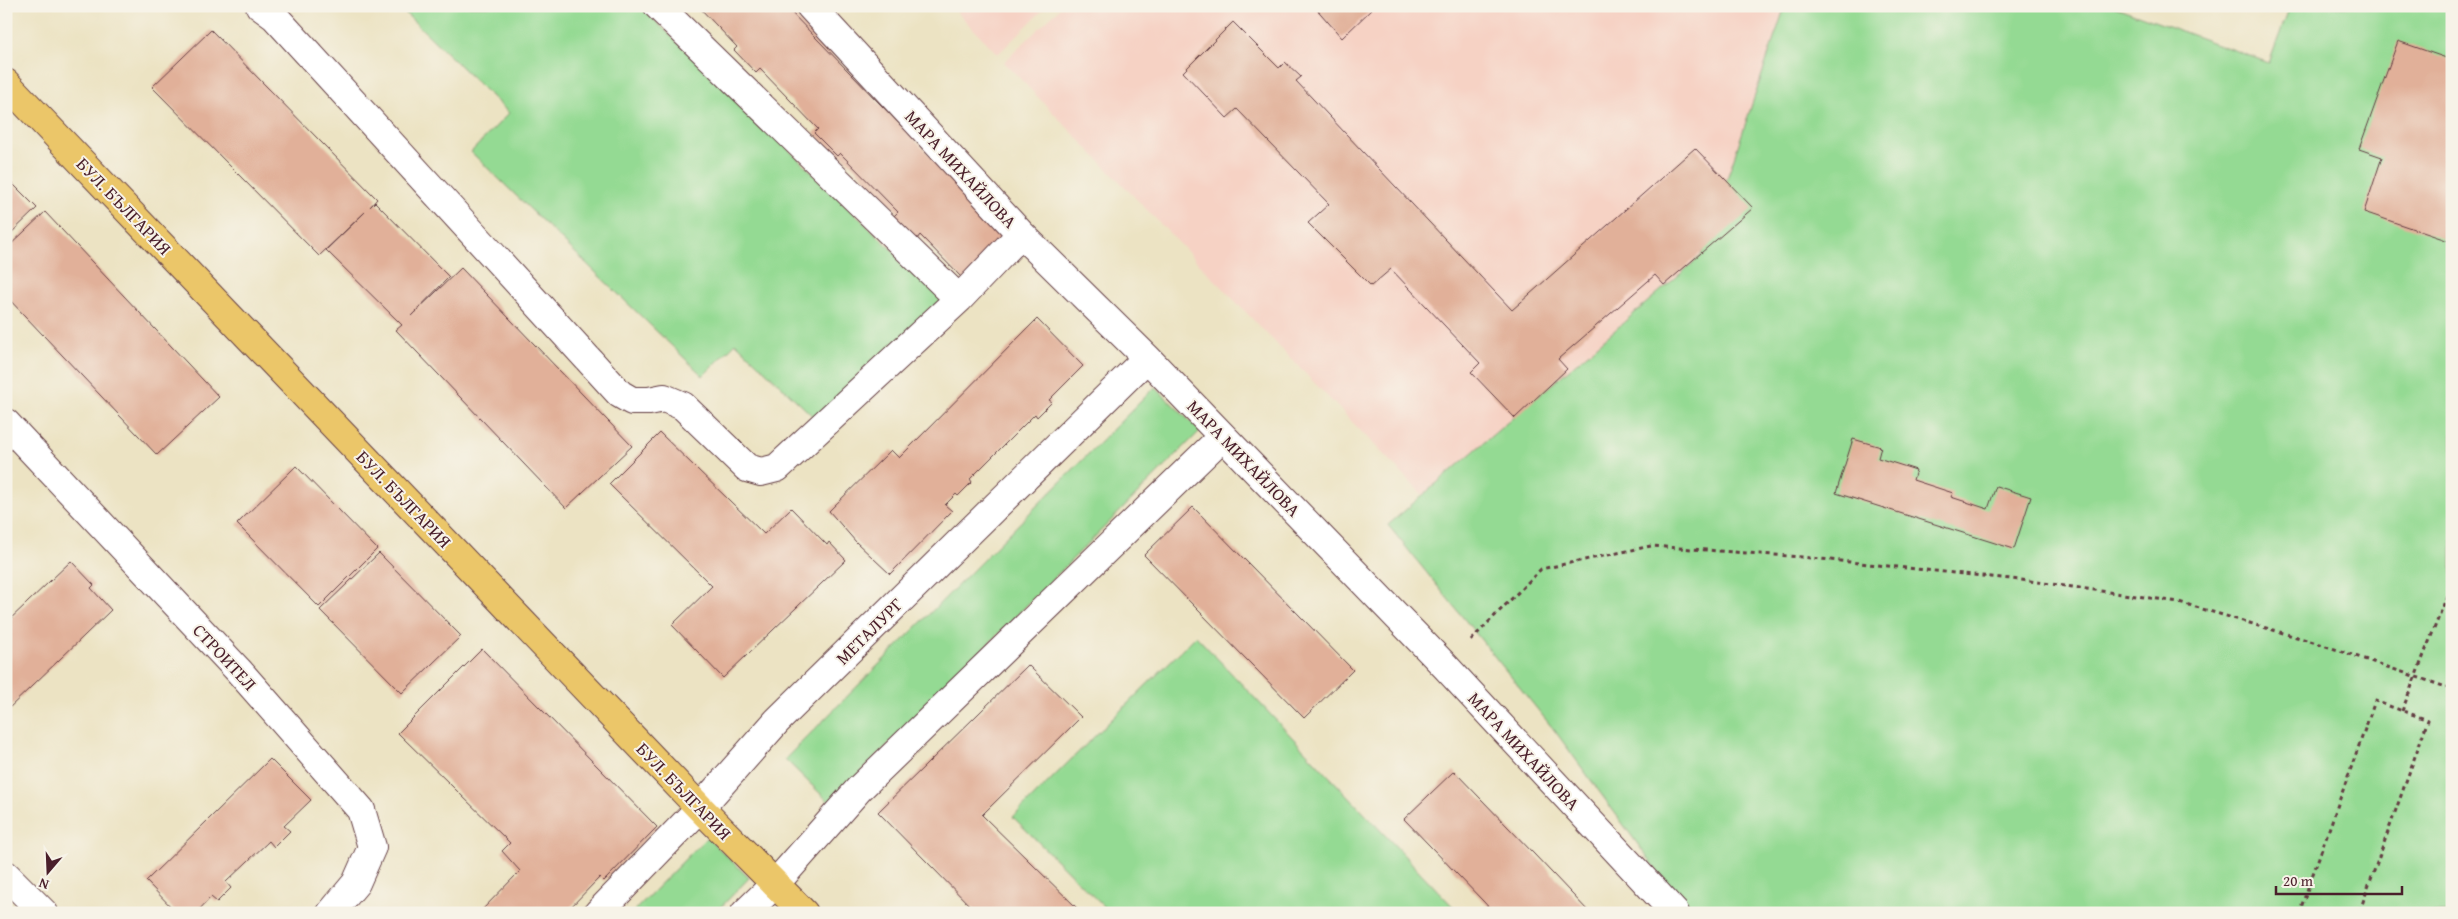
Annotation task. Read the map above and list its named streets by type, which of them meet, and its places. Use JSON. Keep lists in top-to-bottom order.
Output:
{
  "streets": {
    "main road": ["БУЛ. БЪЛГАРИЯ"],
    "street": ["МАРА МИХАЙЛОВА", "МЕТАЛУРГ", "СТРОИТЕЛ"]
  },
  "crossings": [
    ["МАРА МИХАЙЛОВА", "МЕТАЛУРГ"],
    ["БУЛ. БЪЛГАРИЯ", "МЕТАЛУРГ"]
  ],
  "scale_bar": "20 m",
  "north": "bottom"
}
